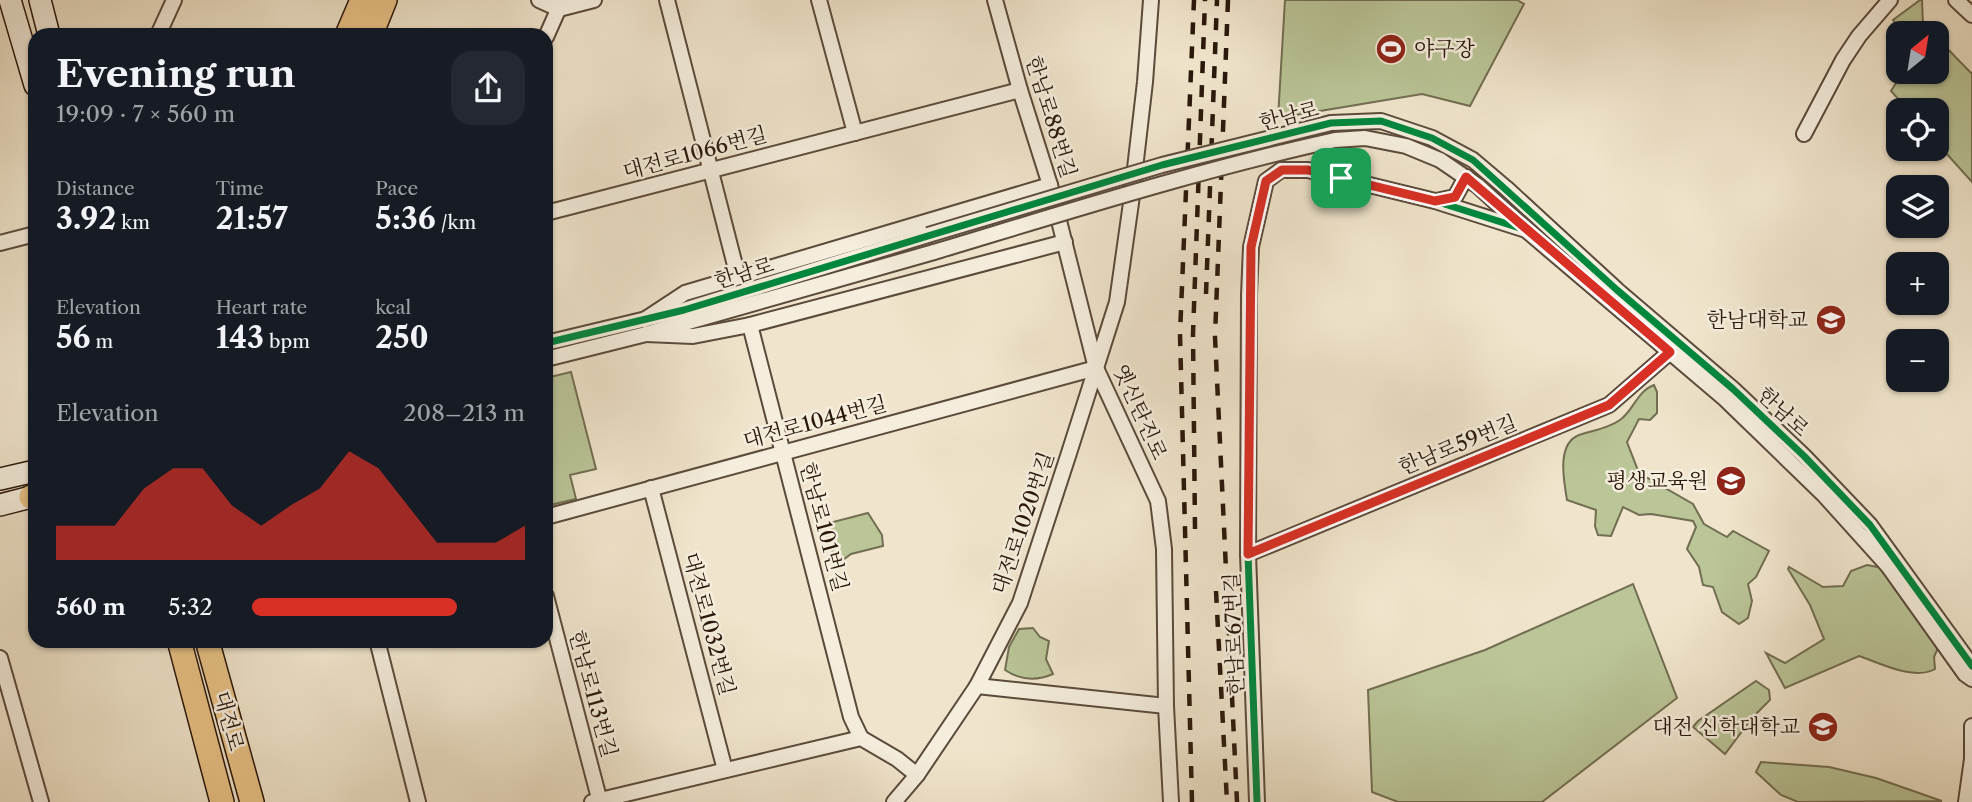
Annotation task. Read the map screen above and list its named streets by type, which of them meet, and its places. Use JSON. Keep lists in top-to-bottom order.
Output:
{
  "streets": {
    "main road": ["대전로"],
    "street": [
      "한남로",
      "한남로88번길",
      "대전로1066번길",
      "옛신탄진로",
      "대전로1044번길",
      "한남로59번길",
      "대전로1020번길",
      "한남로101번길",
      "대전로1032번길",
      "한남로67번길",
      "한남로113번길"
    ]
  },
  "crossings": [
    ["한남로", "한남로59번길"],
    ["한남로", "한남로67번길"],
    ["한남로88번길", "대전로1066번길"],
    ["한남로88번길", "옛신탄진로"],
    ["한남로88번길", "대전로1044번길"],
    ["한남로88번길", "대전로1020번길"],
    ["옛신탄진로", "대전로1044번길"],
    ["옛신탄진로", "대전로1020번길"],
    ["대전로1044번길", "대전로1020번길"],
    ["대전로1044번길", "한남로101번길"],
    ["대전로1044번길", "대전로1032번길"],
    ["한남로59번길", "한남로67번길"]
  ],
  "places": {
    "sports": ["야구장"],
    "school or university": ["한남대학교", "평생교육원", "대전 신학대학교"]
  },
  "north": "top right",
  "page": {
    "map_buttons": ["+", "−"],
    "heading": ["Evening run", "19:09 · 7 × 560 m"],
    "stats": [
      ["Distance", "3.92 km"],
      ["Time", "21:57"],
      ["Pace", "5:36 /km"],
      ["Elevation", "56 m"],
      ["Heart rate", "143 bpm"],
      ["kcal", "250"]
    ],
    "chart": ["Elevation", "208–213 m"],
    "list": [
      {
        "name": "560 m",
        "note": "5:32"
      }
    ]
  }
}
